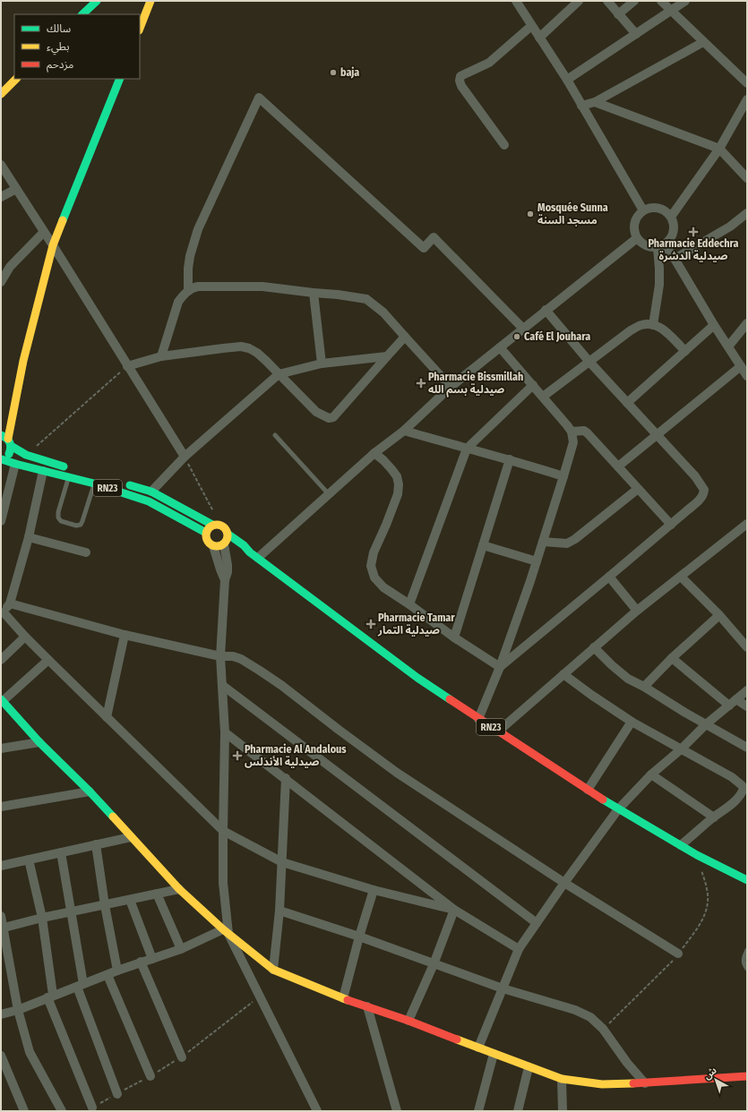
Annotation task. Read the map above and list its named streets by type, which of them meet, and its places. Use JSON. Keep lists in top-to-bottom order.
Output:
{
  "streets": {
    "street": ["RN23"]
  },
  "places": {
    "other": ["baja", "Mosquée Sunna مسجد السنة", "Café El Jouhara"],
    "health": [
      "Pharmacie Eddechra صيدلية الدشرة",
      "Pharmacie Bissmillah صيدلية بسم الله",
      "Pharmacie Tamar صيدلية التمار",
      "Pharmacie Al Andalous صيدلية الأندلس"
    ]
  },
  "legend": ["سالك", "بطيء", "مزدحم"],
  "north": "top left"
}
